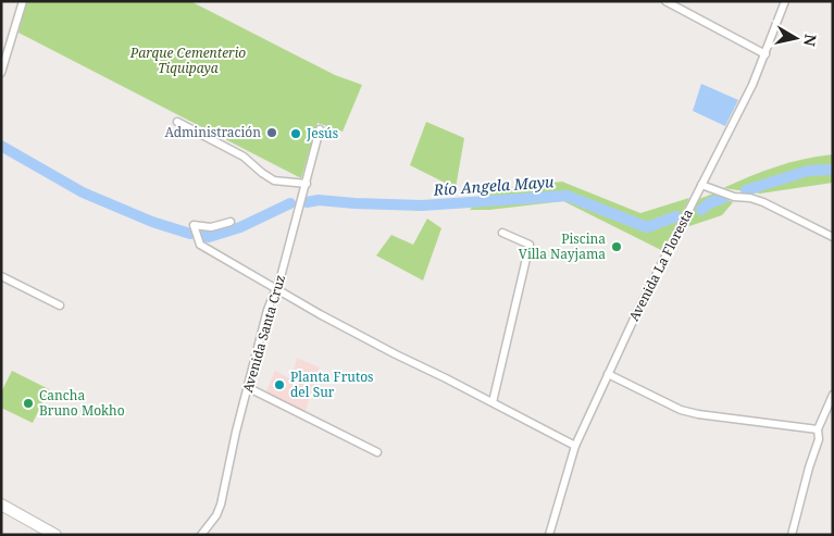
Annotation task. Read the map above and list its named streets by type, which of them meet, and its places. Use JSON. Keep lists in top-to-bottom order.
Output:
{
  "streets": {
    "street": ["Avenida La Floresta", "Avenida Santa Cruz"]
  },
  "water": ["Río Angela Mayu"],
  "parks": ["Parque Cementerio Tiquipaya"],
  "places": [
    "Administración",
    "Jesús",
    "Piscina Villa Nayjama",
    "Planta Frutos del Sur",
    "Cancha Bruno Mokho"
  ],
  "north": "right"
}
